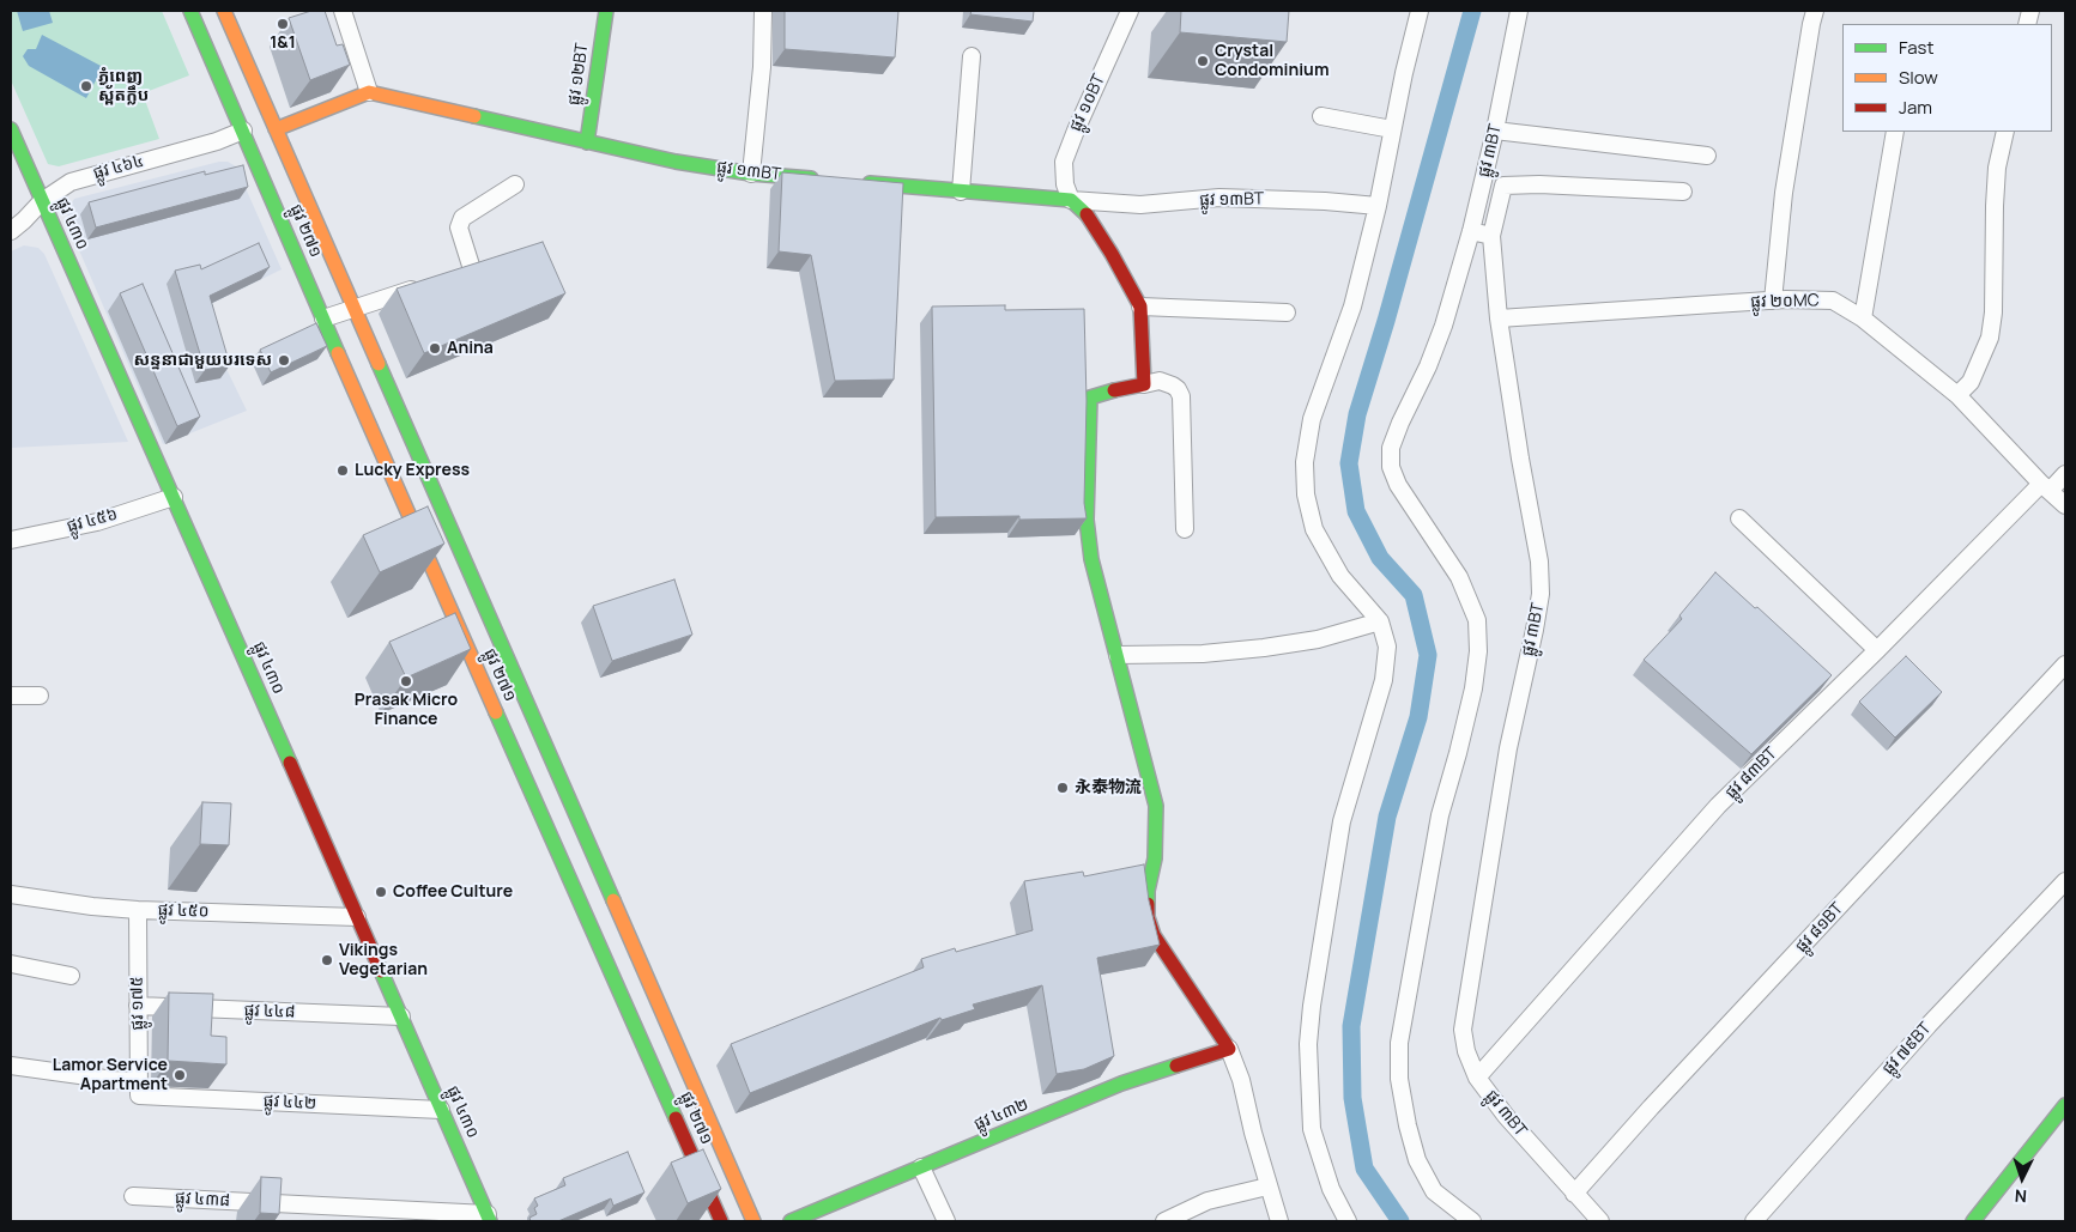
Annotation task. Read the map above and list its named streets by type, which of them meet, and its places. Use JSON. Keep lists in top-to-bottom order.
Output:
{
  "streets": {
    "street": [
      "ផ្លូវ ១២BT",
      "ផ្លូវ ១០BT",
      "ផ្លូវ ៣BT",
      "ផ្លូវ ៤៦៤",
      "ផ្លូវ ១៣BT",
      "ផ្លូវ ៤៣០",
      "ផ្លូវ ២៧១",
      "ផ្លូវ ២០MC",
      "ផ្លូវ ៤៥៦",
      "ផ្លូវ ៨៣BT",
      "ផ្លូវ ៤៥០",
      "ផ្លូវ ៨១BT",
      "ផ្លូវ ១៧៥",
      "ផ្លូវ ៤៤៨",
      "ផ្លូវ ៧៩BT",
      "ផ្លូវ ៤៤២",
      "ផ្លូវ ៤៣២",
      "ផ្លូវ ៤៣៨"
    ]
  },
  "crossings": [
    ["ផ្លូវ ១២BT", "ផ្លូវ ១៣BT"],
    ["ផ្លូវ ១០BT", "ផ្លូវ ១៣BT"],
    ["ផ្លូវ ៣BT", "ផ្លូវ ២០MC"],
    ["ផ្លូវ ៣BT", "ផ្លូវ ៨៣BT"],
    ["ផ្លូវ ៣BT", "ផ្លូវ ៨១BT"],
    ["ផ្លូវ ៤៦៤", "ផ្លូវ ៤៣០"],
    ["ផ្លូវ ៤៦៤", "ផ្លូវ ២៧១"],
    ["ផ្លូវ ៤៣០", "ផ្លូវ ៤៥៦"],
    ["ផ្លូវ ៤៣០", "ផ្លូវ ៤៥០"],
    ["ផ្លូវ ៤៣០", "ផ្លូវ ៤៤៨"],
    ["ផ្លូវ ៤៣០", "ផ្លូវ ៤៤២"],
    ["ផ្លូវ ៤៣០", "ផ្លូវ ៤៣៨"],
    ["ផ្លូវ ២០MC", "ផ្លូវ ៨៣BT"],
    ["ផ្លូវ ៤៥០", "ផ្លូវ ១៧៥"],
    ["ផ្លូវ ១៧៥", "ផ្លូវ ៤៤៨"],
    ["ផ្លូវ ១៧៥", "ផ្លូវ ៤៤២"]
  ],
  "places": [
    "1&1",
    "Crystal Condominium",
    "ភ្នំពេញ ស្ព័តក្លឹប",
    "Anina",
    "សន្ទនាជាមួយបរទេស",
    "Lucky Express",
    "Prasak Micro Finance",
    "永泰物流",
    "Coffee Culture",
    "Vikings Vegetarian",
    "Lamor Service Apartment"
  ],
  "legend": ["Fast", "Slow", "Jam"],
  "north": "bottom"
}
